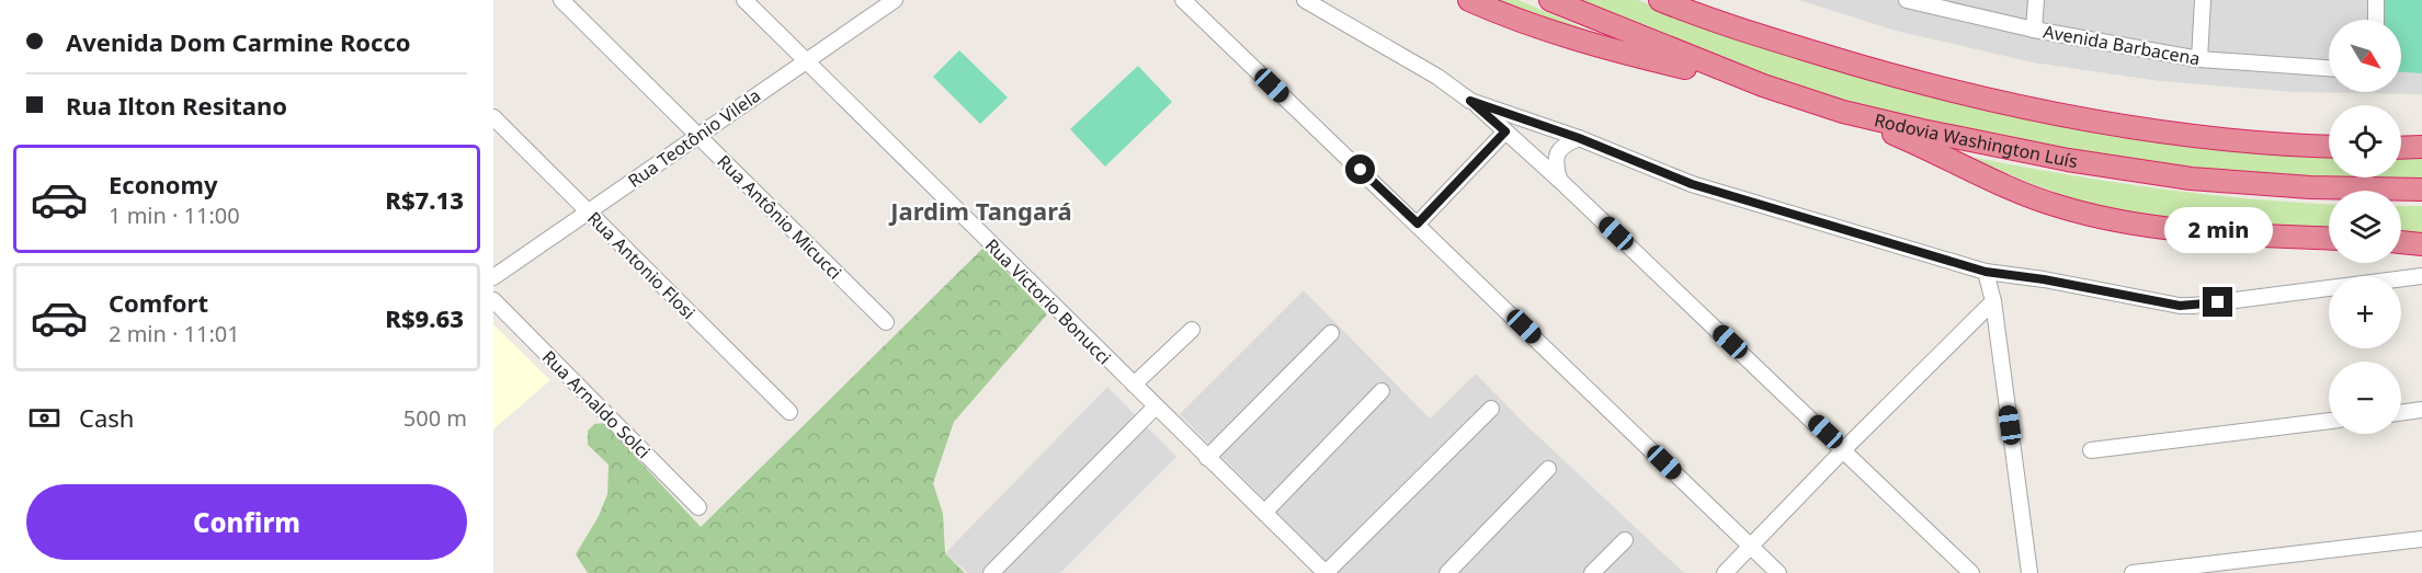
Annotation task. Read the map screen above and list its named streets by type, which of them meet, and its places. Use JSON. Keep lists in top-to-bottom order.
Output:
{
  "streets": {
    "highway": ["Rodovia Washington Luís"],
    "street": [
      "Avenida Barbacena",
      "Rua Teotônio Vilela",
      "Rua Antônio Micucci",
      "Rua Antonio Flosi",
      "Rua Victorio Bonucci",
      "Rua Arnaldo Solci"
    ]
  },
  "crossings": [
    ["Rua Teotônio Vilela", "Rua Antônio Micucci"],
    ["Rua Teotônio Vilela", "Rua Antonio Flosi"],
    ["Rua Teotônio Vilela", "Rua Victorio Bonucci"]
  ],
  "districts": ["Jardim Tangará"],
  "north": "bottom right",
  "page": {
    "banner": ["Avenida Dom Carmine Rocco", "Rua Ilton Resitano"],
    "map_buttons": ["+", "−"],
    "list": [
      {
        "name": "Economy",
        "note": "1 min · 11:00",
        "value": "R$7.13"
      },
      {
        "name": "Comfort",
        "note": "2 min · 11:01",
        "value": "R$9.63"
      }
    ],
    "bubble": "2 min",
    "pay": ["Cash", "500 m"],
    "buttons": "Confirm"
  }
}
